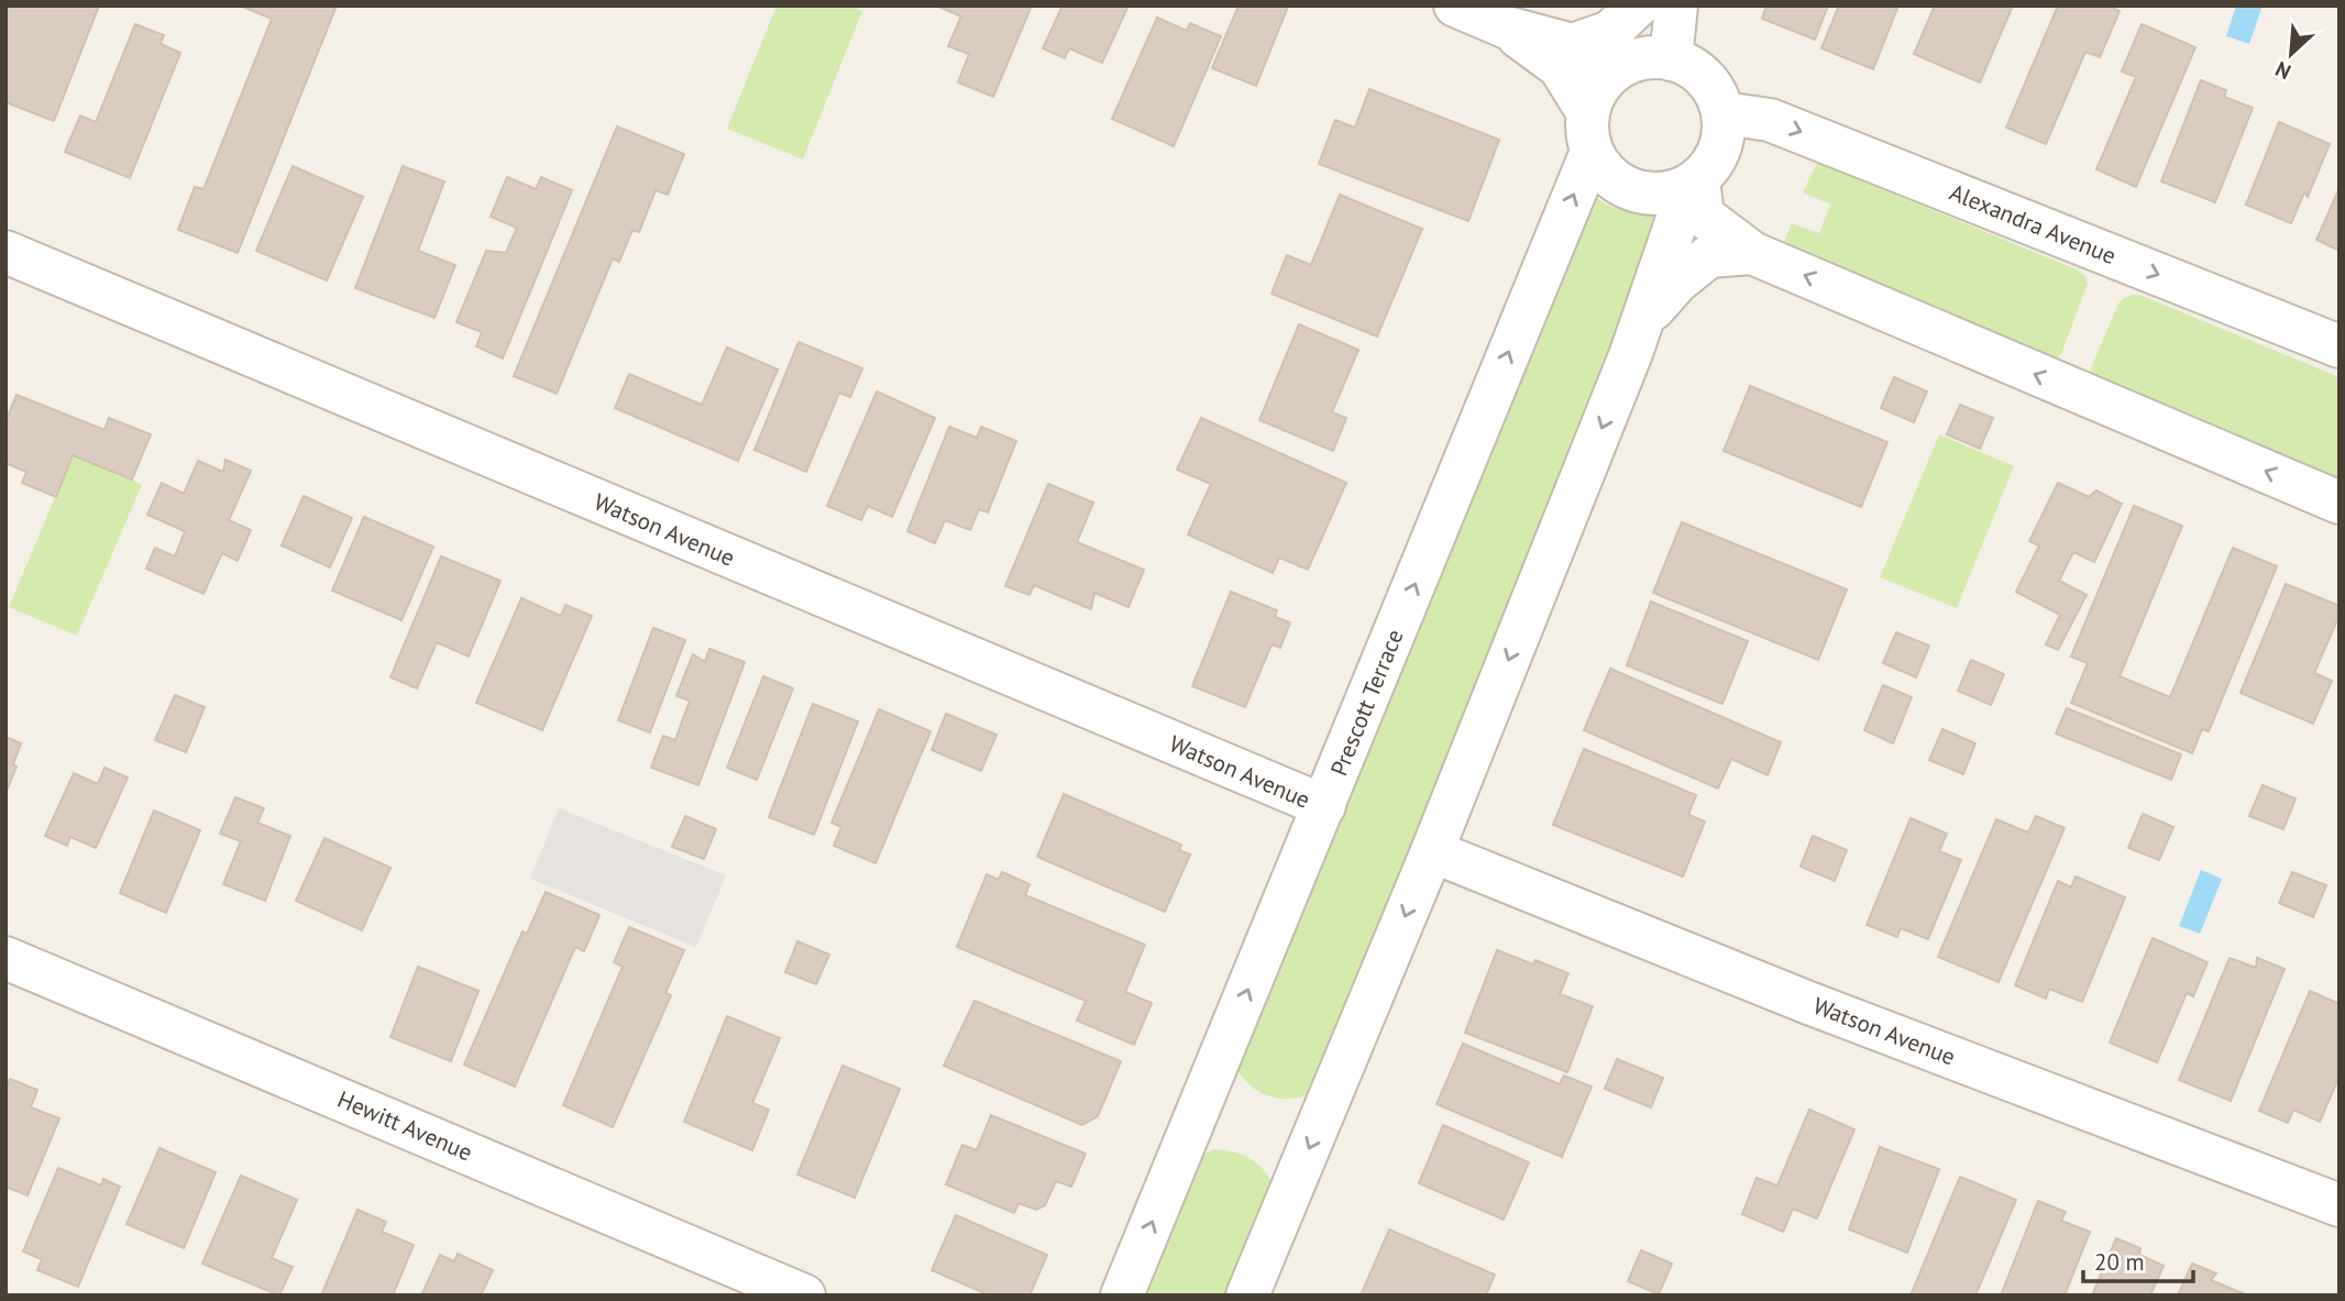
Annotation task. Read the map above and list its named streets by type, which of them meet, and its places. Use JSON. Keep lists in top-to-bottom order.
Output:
{
  "streets": {
    "street": [
      "Alexandra Avenue",
      "Watson Avenue",
      "Prescott Terrace",
      "Hewitt Avenue"
    ]
  },
  "crossings": [
    ["Alexandra Avenue", "Prescott Terrace"],
    ["Watson Avenue", "Prescott Terrace"]
  ],
  "scale_bar": "20 m",
  "north": "bottom left"
}
